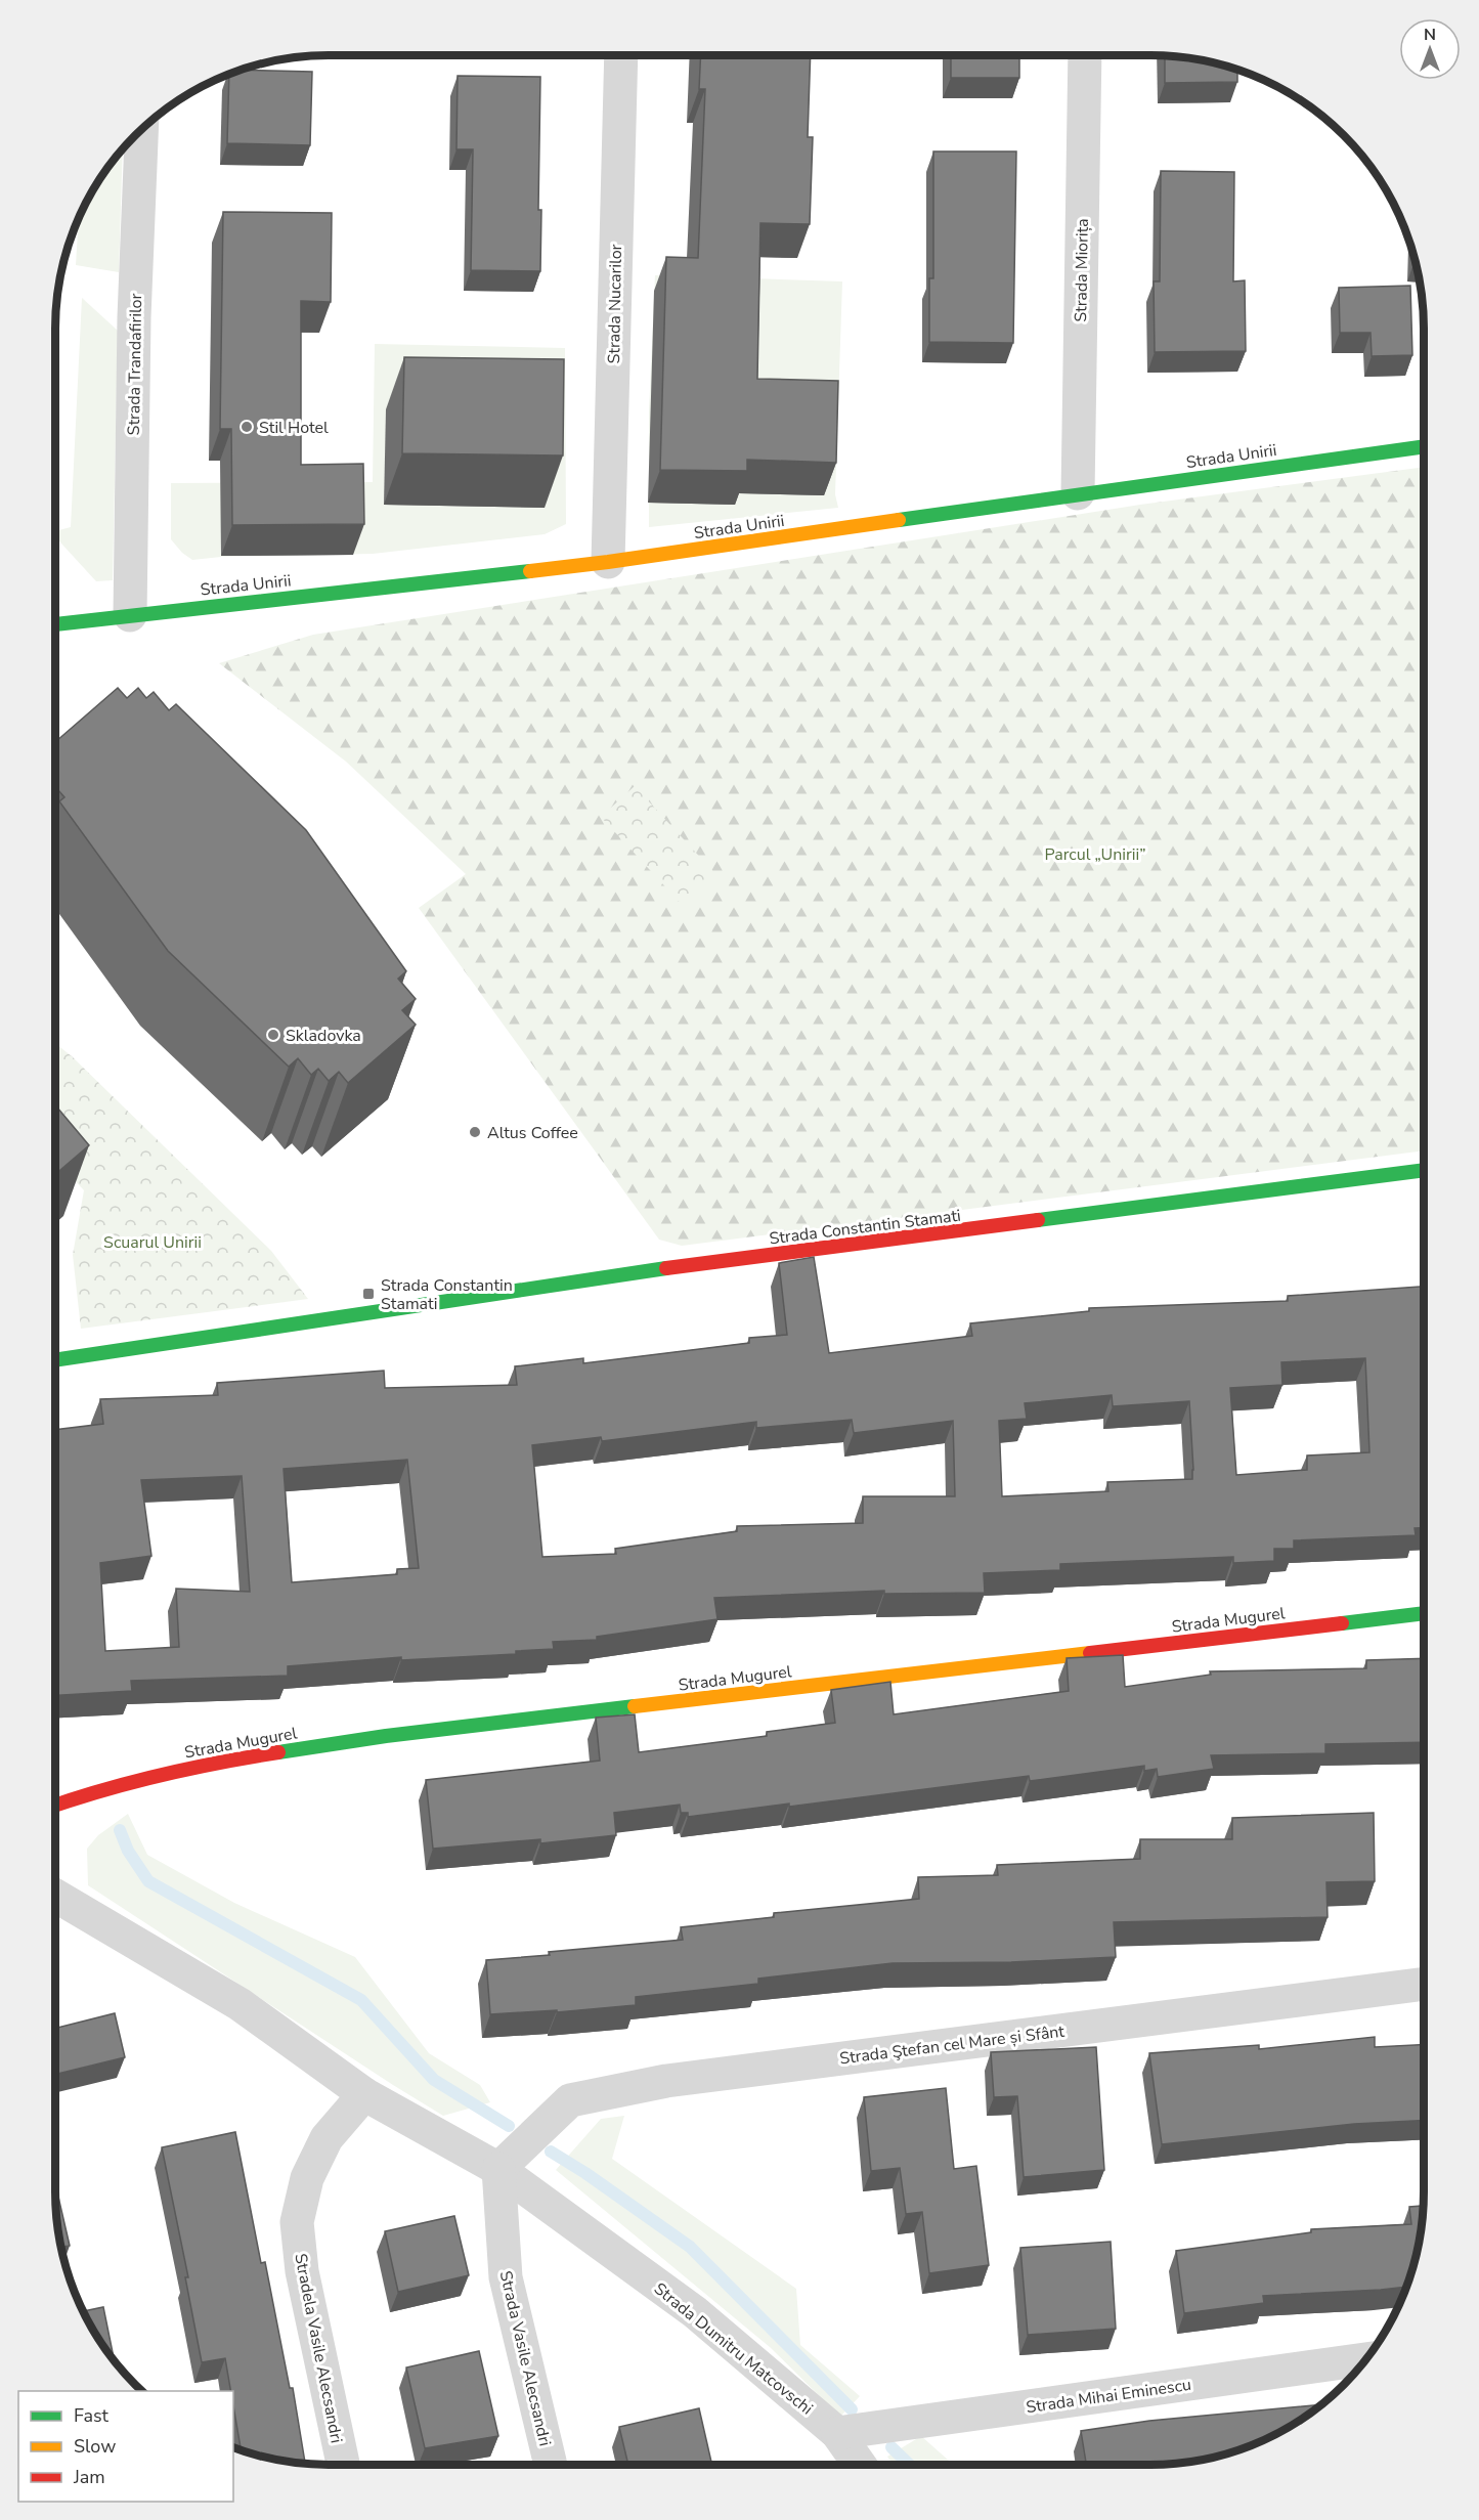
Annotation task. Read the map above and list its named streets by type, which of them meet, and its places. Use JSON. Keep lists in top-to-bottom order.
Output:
{
  "streets": {
    "street": [
      "Strada Miorița",
      "Strada Nucarilor",
      "Strada Trandafirilor",
      "Strada Unirii",
      "Strada Constantin Stamati",
      "Strada Mugurel",
      "Strada Ştefan cel Mare și Sfânt",
      "Stradela Vasile Alecsandri",
      "Strada Dumitru Matcovschi",
      "Strada Vasile Alecsandri",
      "Strada Mihai Eminescu"
    ]
  },
  "crossings": [
    ["Strada Miorița", "Strada Unirii"],
    ["Strada Nucarilor", "Strada Unirii"],
    ["Strada Trandafirilor", "Strada Unirii"],
    ["Strada Ştefan cel Mare și Sfânt", "Strada Dumitru Matcovschi"],
    ["Strada Ştefan cel Mare și Sfânt", "Strada Vasile Alecsandri"],
    ["Stradela Vasile Alecsandri", "Strada Dumitru Matcovschi"],
    ["Strada Dumitru Matcovschi", "Strada Vasile Alecsandri"],
    ["Strada Dumitru Matcovschi", "Strada Mihai Eminescu"]
  ],
  "parks": ["Parcul „Unirii”", "Scuarul Unirii"],
  "places": {
    "other": ["Stil Hotel", "Skladovka", "Altus Coffee"],
    "transit": ["Strada Constantin Stamati"]
  },
  "legend": ["Fast", "Slow", "Jam"],
  "north": "top"
}
